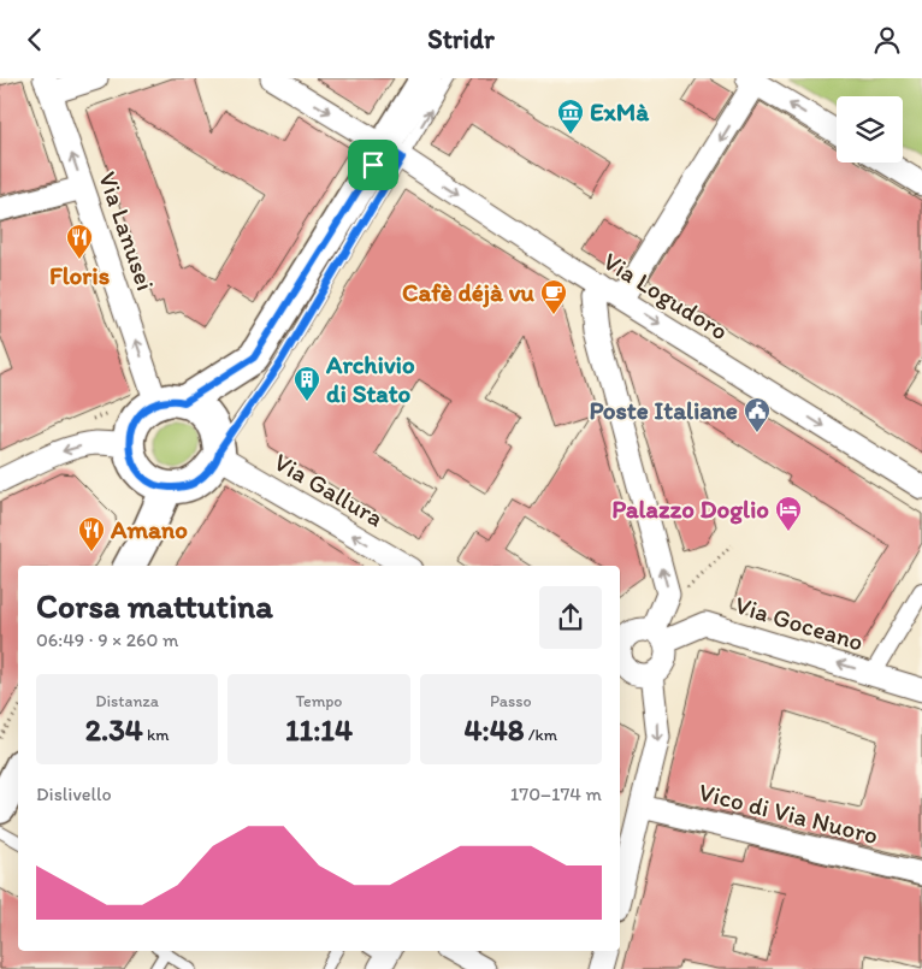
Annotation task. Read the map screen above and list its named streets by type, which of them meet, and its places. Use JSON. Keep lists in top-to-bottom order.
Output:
{
  "streets": {
    "street": [
      "Via Lanusei",
      "Via Logudoro",
      "Via Gallura",
      "Via Goceano",
      "Vico di Via Nuoro"
    ]
  },
  "crossings": [
    ["Via Lanusei", "Via Gallura"]
  ],
  "one_way": [
    "Via Lanusei",
    "Via Logudoro",
    "Via Gallura",
    "Via Goceano"
  ],
  "places": {
    "museum": ["ExMà"],
    "restaurant": ["Floris", "Amano"],
    "cafe": ["Cafè déjà vu"],
    "building": ["Archivio di Stato"],
    "public building": ["Poste Italiane"],
    "hotel": ["Palazzo Doglio"]
  },
  "page": {
    "header": "Stridr",
    "heading": ["Corsa mattutina", "06:49 · 9 × 260 m"],
    "stats": [
      ["Distanza", "2.34 km"],
      ["Tempo", "11:14"],
      ["Passo", "4:48 /km"]
    ],
    "chart": ["Dislivello", "170–174 m"]
  }
}
